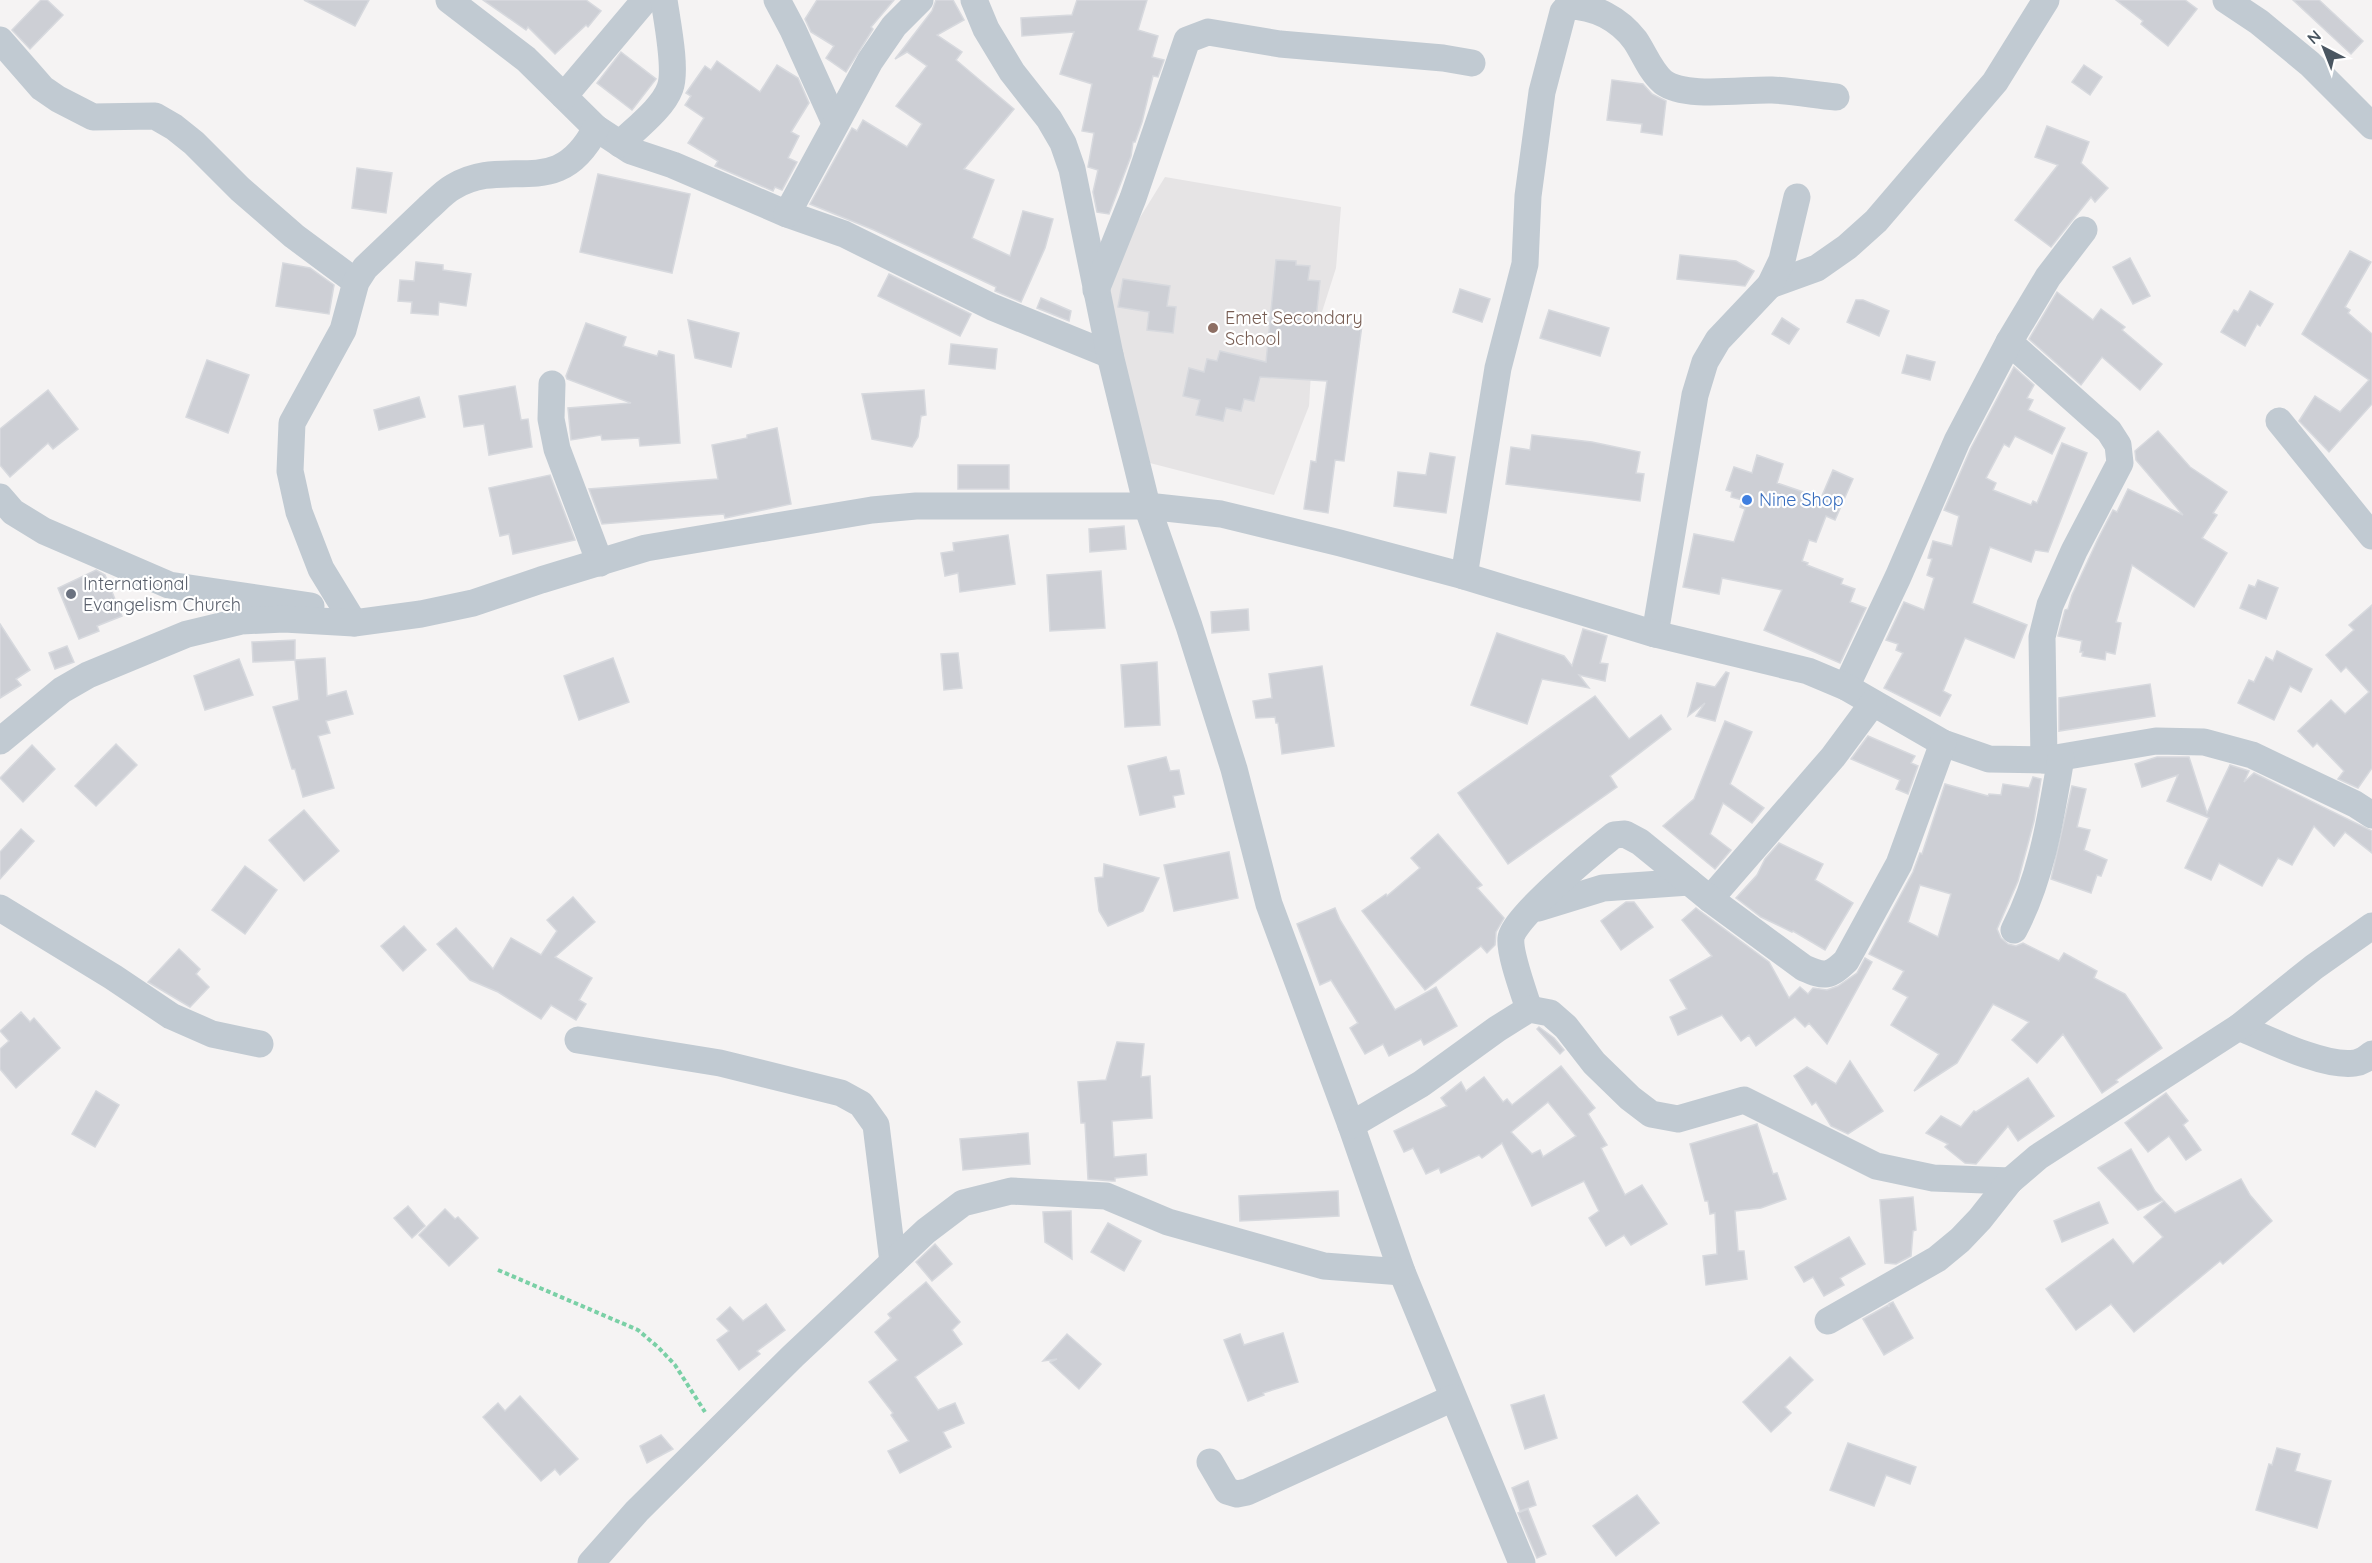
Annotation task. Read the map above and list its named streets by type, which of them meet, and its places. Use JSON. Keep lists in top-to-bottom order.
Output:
{
  "places": ["Emet Secondary School", "Nine Shop", "International Evangelism Church"],
  "north": "top left"
}
